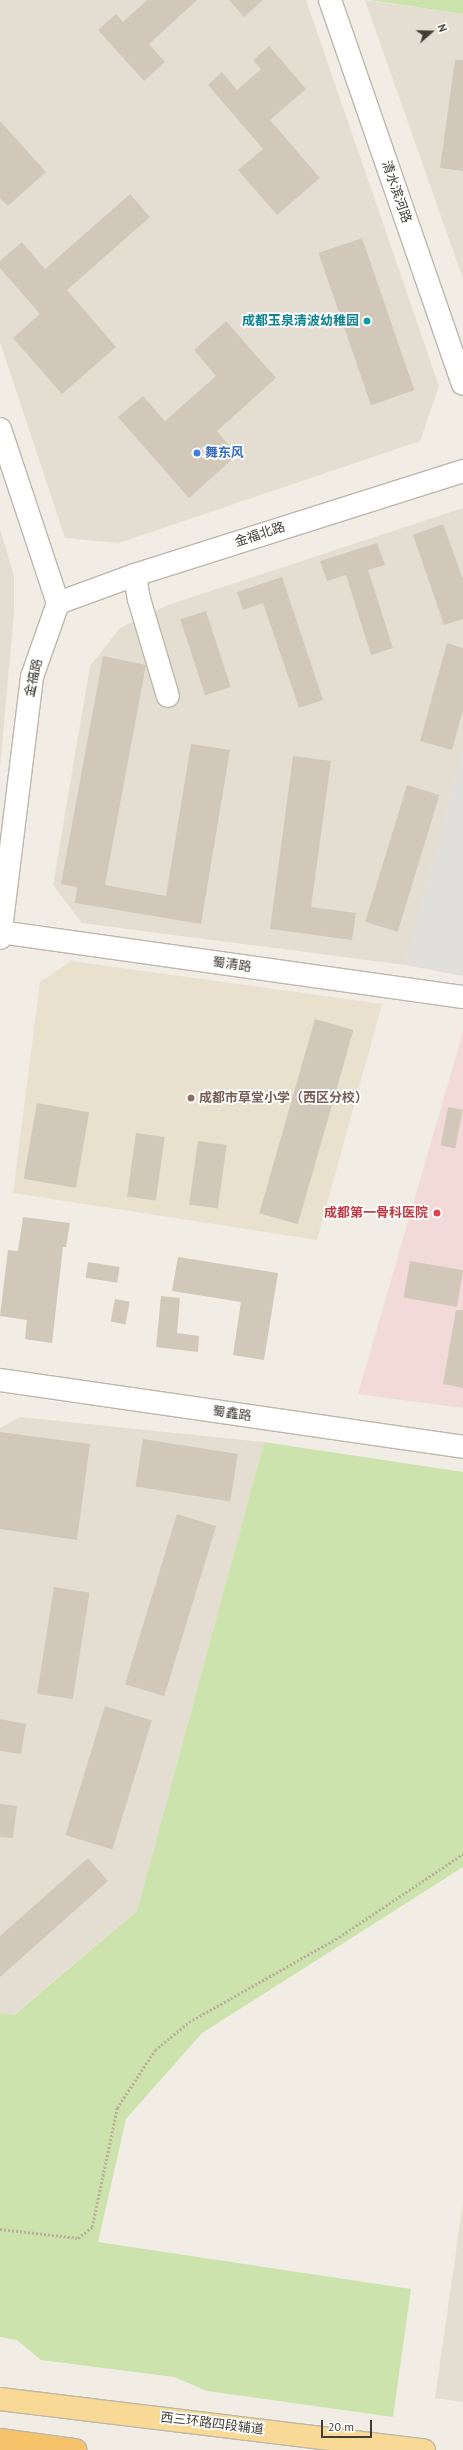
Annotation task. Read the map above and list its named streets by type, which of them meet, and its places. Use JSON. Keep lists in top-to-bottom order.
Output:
{
  "streets": {
    "main road": ["西三环路四段辅道"],
    "street": [
      "清水滨河路",
      "金福北路",
      "金福路",
      "蜀清路",
      "蜀鑫路"
    ]
  },
  "crossings": [
    ["金福北路", "金福路"],
    ["金福路", "蜀清路"]
  ],
  "places": [
    "成都玉泉清波幼稚园",
    "舞东风",
    "成都市草堂小学（西区分校）",
    "成都第一骨科医院"
  ],
  "scale_bar": "20 m",
  "north": "right"
}
